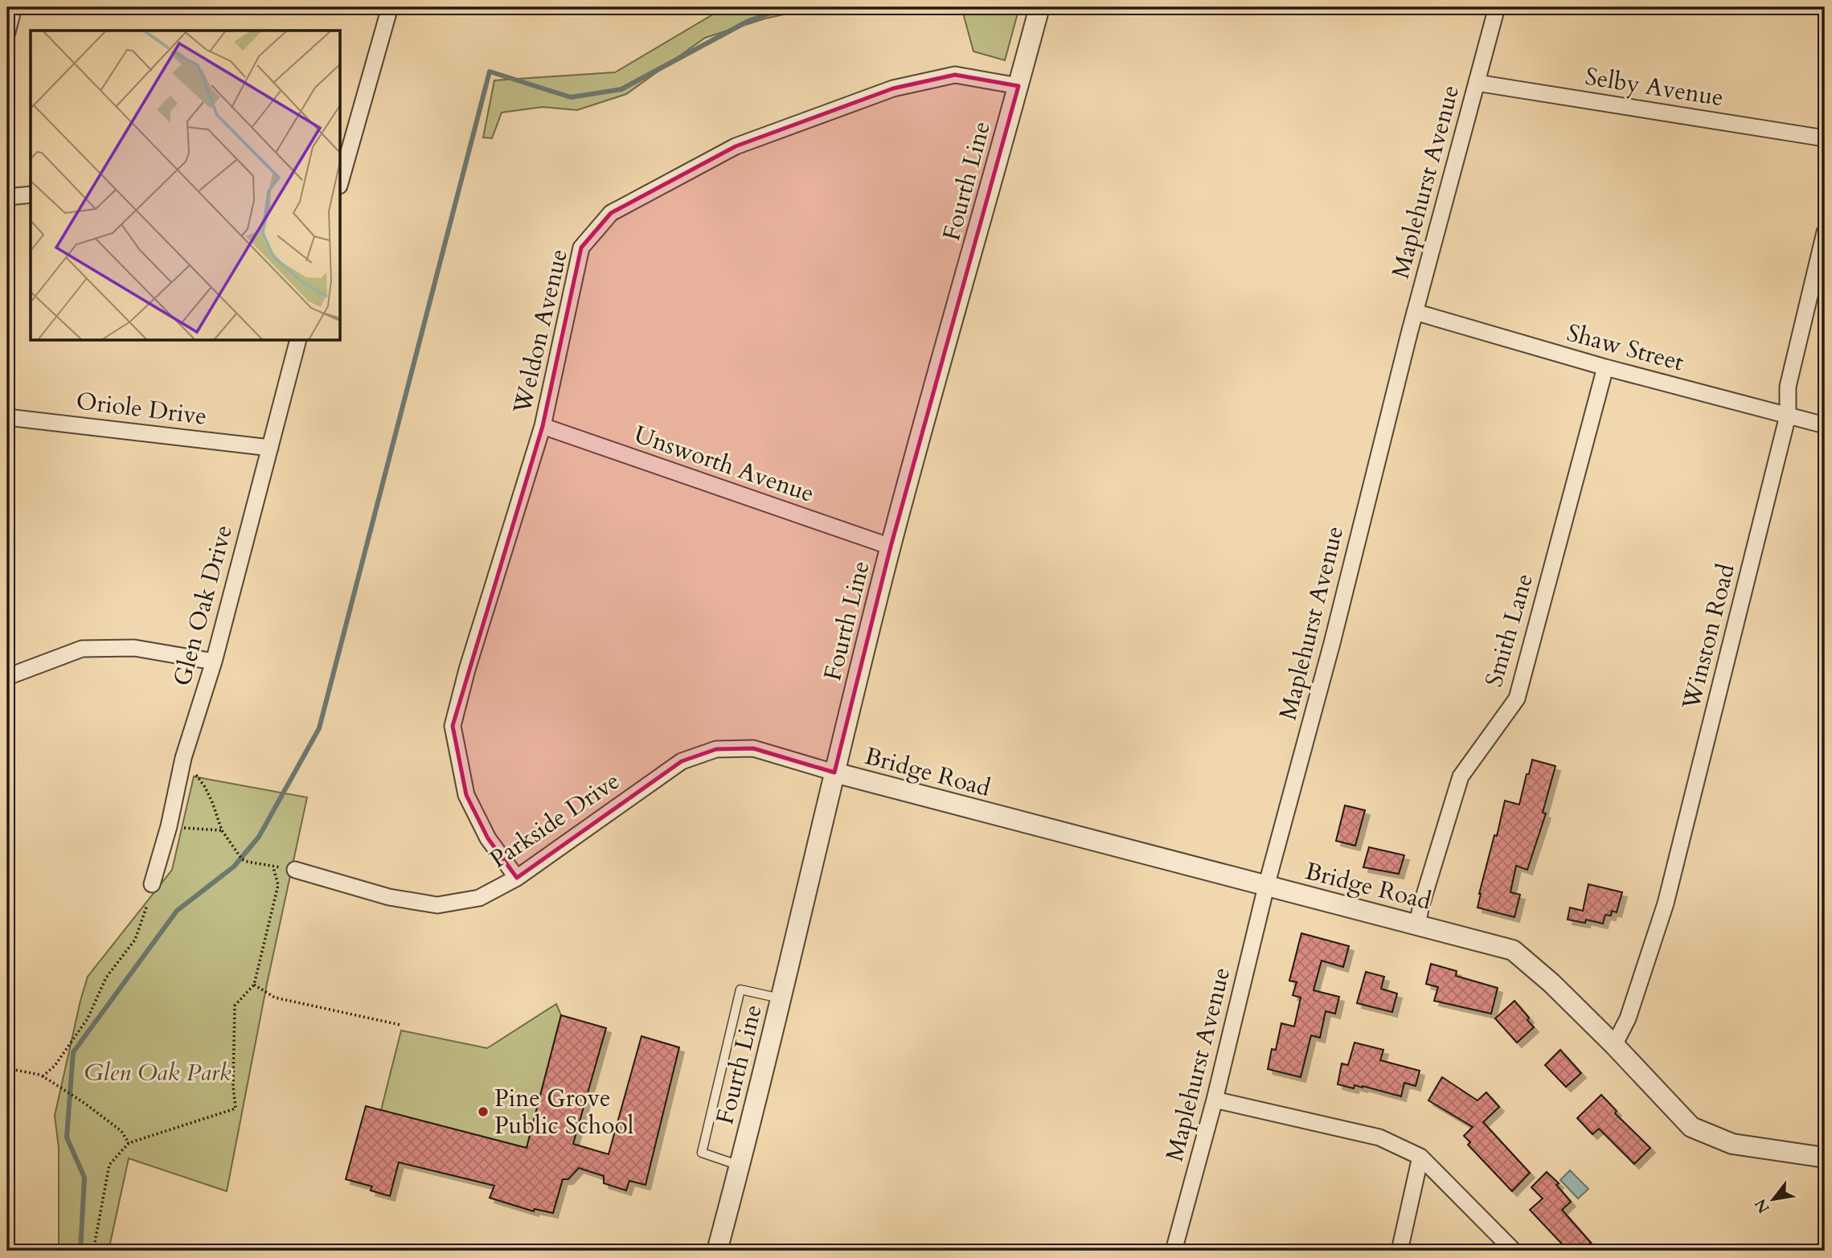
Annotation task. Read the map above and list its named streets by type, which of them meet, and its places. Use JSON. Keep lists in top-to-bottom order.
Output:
{
  "streets": {
    "street": [
      "Selby Avenue",
      "Fourth Line",
      "Maplehurst Avenue",
      "Weldon Avenue",
      "Shaw Street",
      "Oriole Drive",
      "Unsworth Avenue",
      "Glen Oak Drive",
      "Smith Lane",
      "Winston Road",
      "Bridge Road",
      "Parkside Drive"
    ]
  },
  "crossings": [
    ["Selby Avenue", "Maplehurst Avenue"],
    ["Fourth Line", "Weldon Avenue"],
    ["Fourth Line", "Unsworth Avenue"],
    ["Fourth Line", "Bridge Road"],
    ["Fourth Line", "Parkside Drive"],
    ["Maplehurst Avenue", "Shaw Street"],
    ["Maplehurst Avenue", "Bridge Road"],
    ["Weldon Avenue", "Unsworth Avenue"],
    ["Weldon Avenue", "Parkside Drive"],
    ["Shaw Street", "Smith Lane"],
    ["Shaw Street", "Winston Road"],
    ["Oriole Drive", "Glen Oak Drive"],
    ["Smith Lane", "Bridge Road"],
    ["Winston Road", "Bridge Road"],
    ["Bridge Road", "Parkside Drive"]
  ],
  "parks": ["Glen Oak Park"],
  "places": ["Pine Grove Public School"],
  "north": "bottom left"
}
